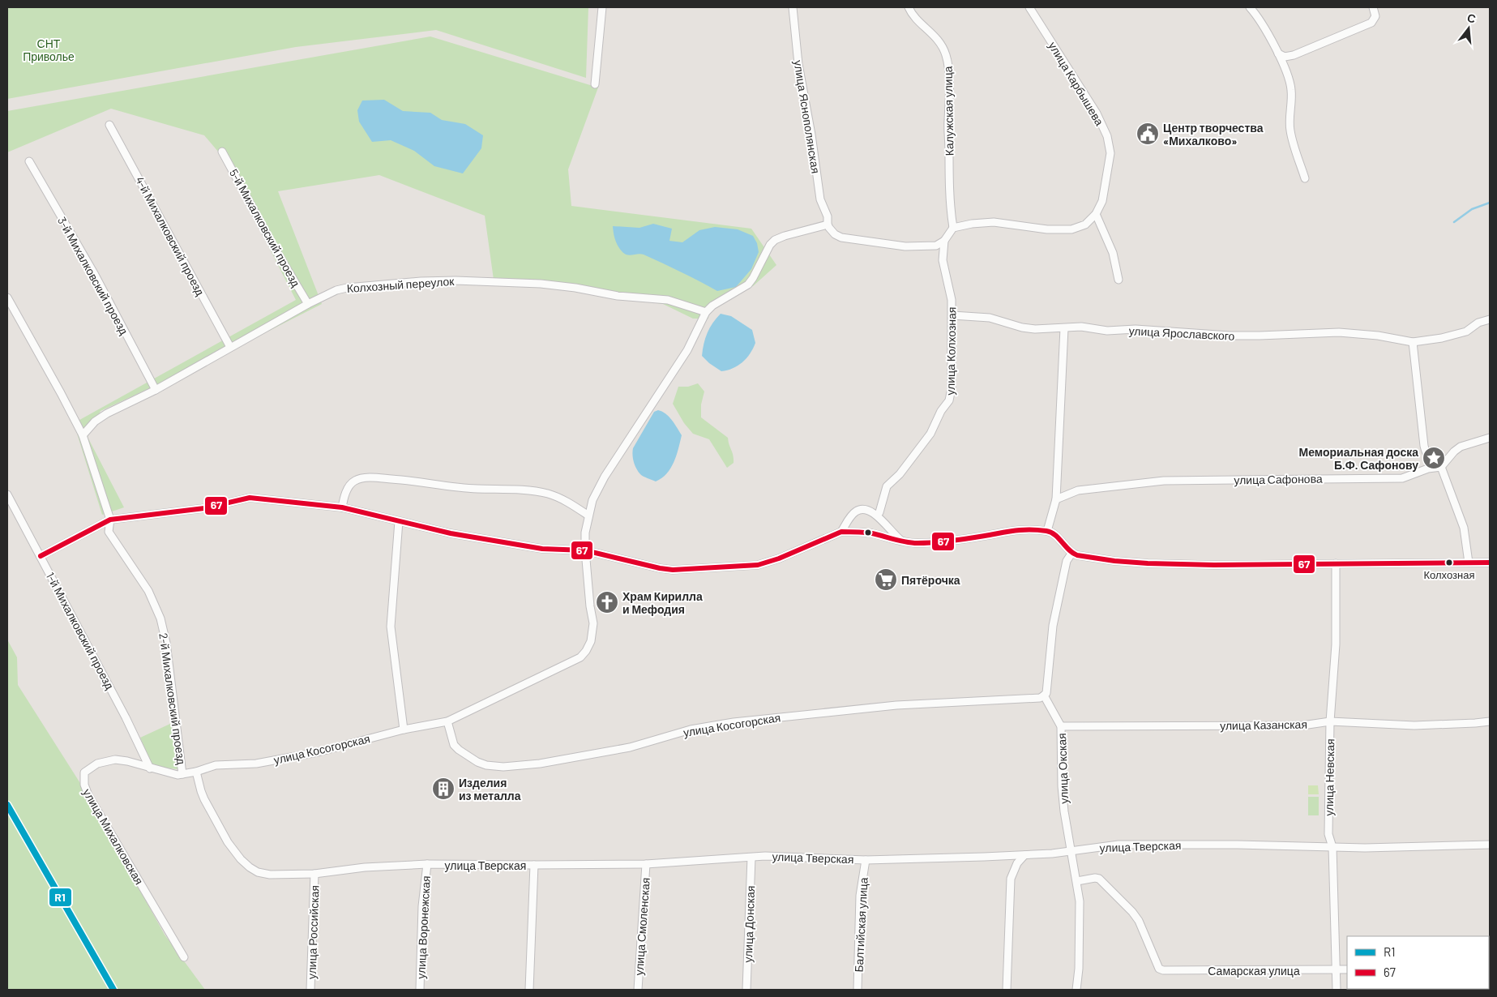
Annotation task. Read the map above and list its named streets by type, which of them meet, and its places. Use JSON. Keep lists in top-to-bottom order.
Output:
{
  "streets": {
    "street": [
      "улица Карбышева",
      "Калужская улица",
      "улица Яснополянская",
      "5-й Михалковский проезд",
      "4-й Михалковский проезд",
      "3-й Михалковский проезд",
      "Колхозный переулок",
      "улица Ярославского",
      "улица Колхозная",
      "улица Сафонова",
      "1-й Михалковский проезд",
      "2-й Михалковский проезд",
      "улица Косогорская",
      "улица Казанская",
      "улица Окская",
      "улица Невская",
      "улица Михалковская",
      "улица Тверская",
      "улица Донская",
      "Балтийская улица",
      "улица Смоленская",
      "улица Воронежская",
      "улица Российская",
      "Самарская улица"
    ]
  },
  "crossings": [
    ["5-й Михалковский проезд", "Колхозный переулок"],
    ["4-й Михалковский проезд", "Колхозный переулок"],
    ["3-й Михалковский проезд", "Колхозный переулок"],
    ["Колхозный переулок", "2-й Михалковский проезд"],
    ["улица Ярославского", "улица Колхозная"],
    ["1-й Михалковский проезд", "улица Михалковская"],
    ["2-й Михалковский проезд", "улица Михалковская"],
    ["улица Косогорская", "улица Окская"],
    ["улица Косогорская", "улица Михалковская"],
    ["улица Косогорская", "улица Тверская"],
    ["улица Казанская", "улица Окская"],
    ["улица Казанская", "улица Невская"],
    ["улица Окская", "улица Тверская"],
    ["улица Окская", "Самарская улица"],
    ["улица Невская", "улица Тверская"],
    ["улица Невская", "Самарская улица"],
    ["улица Михалковская", "улица Тверская"],
    ["улица Тверская", "улица Донская"],
    ["улица Тверская", "Балтийская улица"],
    ["улица Тверская", "улица Смоленская"],
    ["улица Тверская", "улица Воронежская"],
    ["улица Тверская", "улица Российская"]
  ],
  "parks": ["СНТ Приволье"],
  "places": {
    "public building": ["Центр творчества «Михалково»"],
    "place": ["Мемориальная доска Б.Ф. Сафонову"],
    "other": ["Колхозная"],
    "supermarket": ["Пятёрочка"],
    "church": ["Храм Кирилла и Мефодия"],
    "building": ["Изделия из металла"]
  },
  "lines": ["transit line 67", "transit line R1"],
  "legend": ["R1", "67"],
  "north": "top"
}
